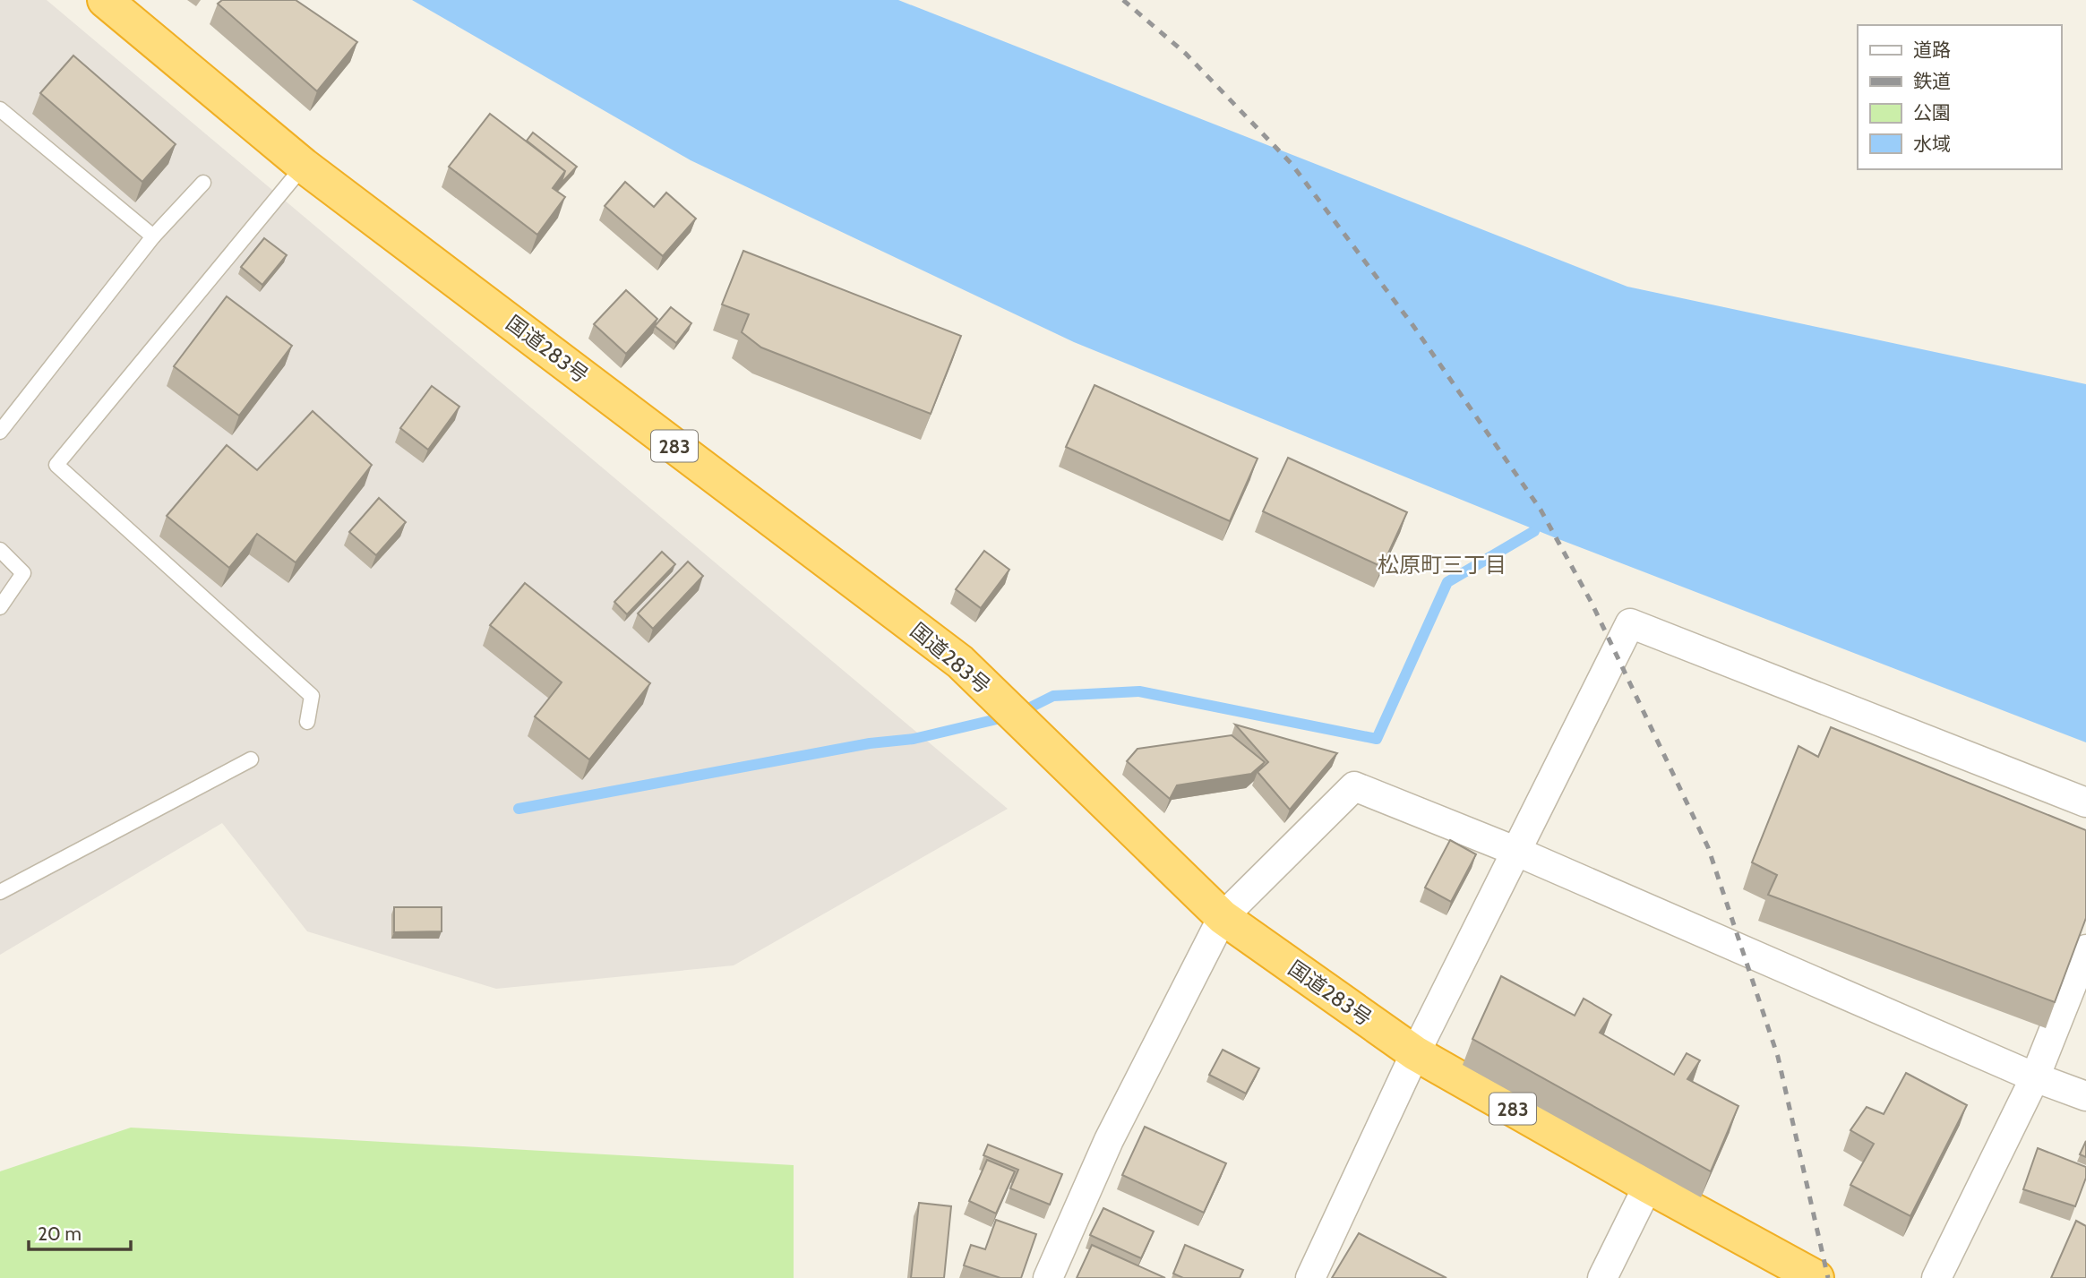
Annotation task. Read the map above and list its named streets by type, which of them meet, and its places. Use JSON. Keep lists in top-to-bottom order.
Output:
{
  "streets": {
    "highway": ["国道283号", "283"]
  },
  "districts": ["松原町三丁目"],
  "legend": [
    "道路",
    "鉄道",
    "公園",
    "水域"
  ],
  "scale_bar": "20 m"
}
